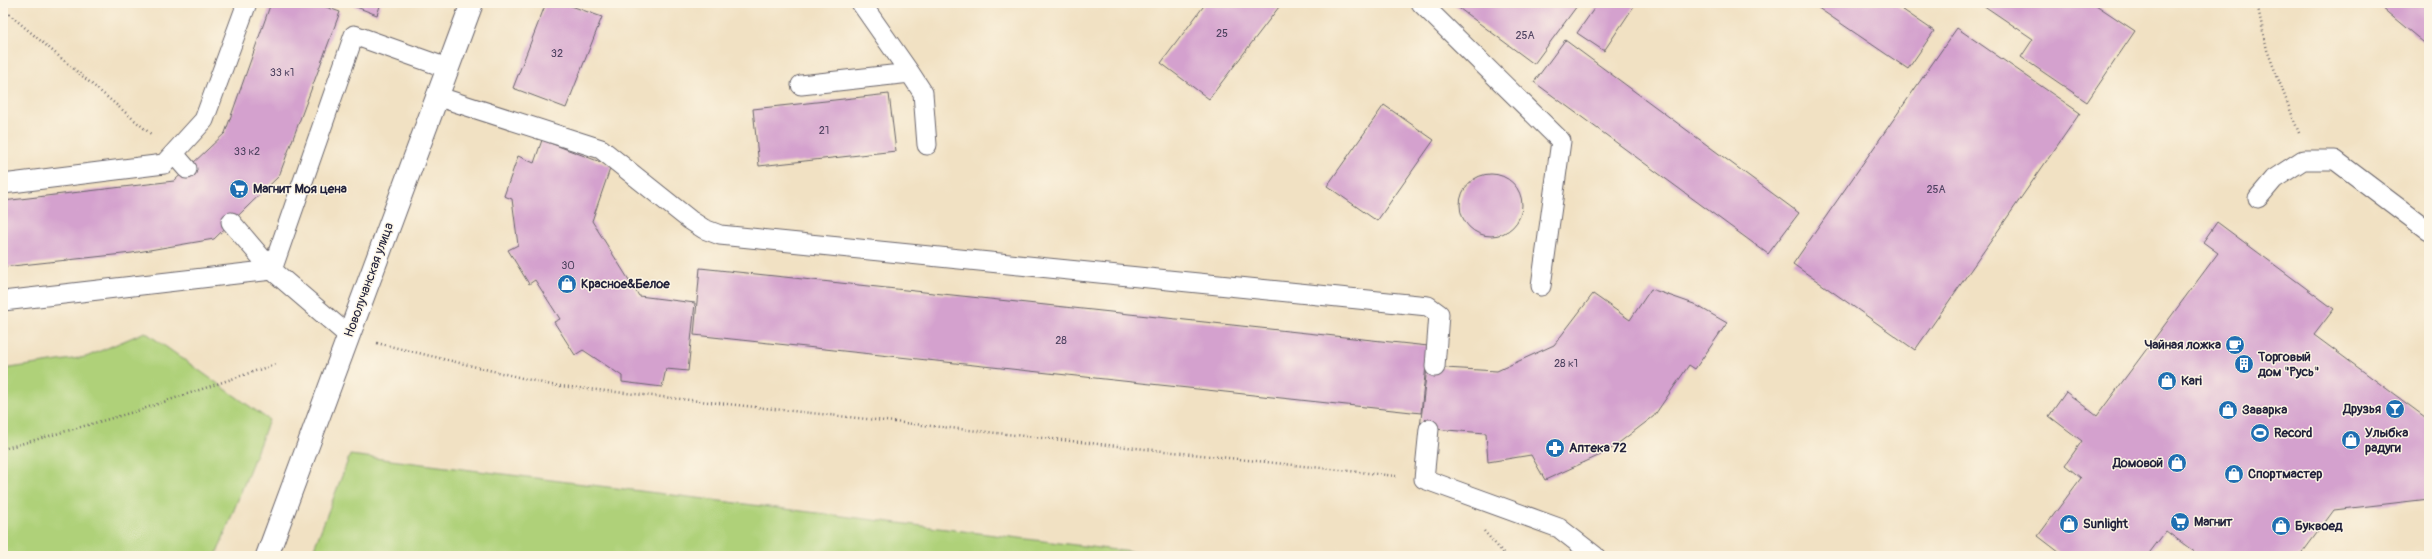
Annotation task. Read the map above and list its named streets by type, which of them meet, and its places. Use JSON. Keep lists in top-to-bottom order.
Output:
{
  "streets": {
    "street": ["Новолучанская улица"]
  },
  "places": {
    "supermarket": ["Магнит Моя цена", "Магнит"],
    "shop": [
      "Красное&Белое",
      "Kari",
      "Заварка",
      "Улыбка радуги",
      "Домовой",
      "Спортмастер",
      "Sunlight",
      "Буквоед"
    ],
    "cafe": ["Чайная ложка"],
    "building": ["Торговый дом \"Русь\""],
    "bar": ["Друзья"],
    "sports": ["Record"],
    "pharmacy": ["Аптека 72"]
  },
  "house_numbers": [
    "25",
    "25А",
    "32",
    "33 к1",
    "21",
    "33 к2",
    "25А",
    "30",
    "28",
    "28 к1"
  ]
}
